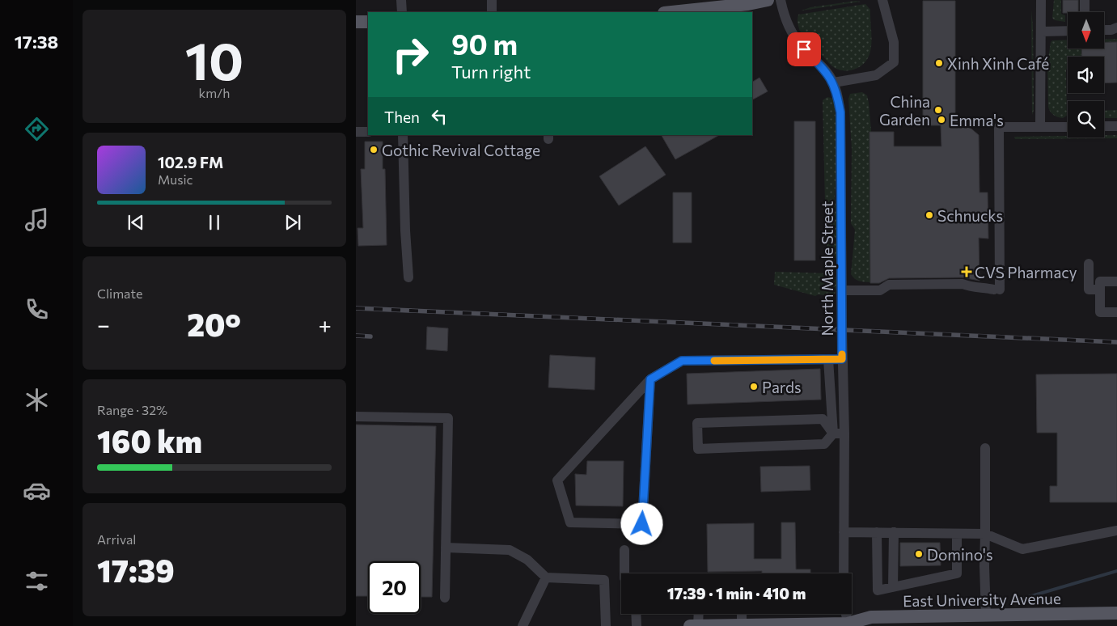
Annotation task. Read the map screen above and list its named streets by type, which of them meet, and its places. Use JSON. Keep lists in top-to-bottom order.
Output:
{
  "streets": {
    "main road": ["East University Avenue"],
    "street": ["North Maple Street"]
  },
  "places": {
    "other": [
      "Xinh Xinh Café",
      "China Garden",
      "Emma's",
      "Gothic Revival Cottage",
      "Schnucks",
      "Pards",
      "Domino's"
    ],
    "health": ["CVS Pharmacy"]
  },
  "north": "bottom",
  "page": {
    "tabs": "17:38",
    "tile": [
      ["10", "km/h"],
      "Climate",
      ["Range · 32%", "160 km"],
      ["Arrival", "17:39"]
    ],
    "turn": ["90 m", "Turn right"],
    "then": "Then",
    "song": ["102.9 FM", "Music"],
    "heat": ["−", "20°", "+"],
    "limit": "20",
    "trip": "17:39 · 1 min · 410 m"
  }
}
